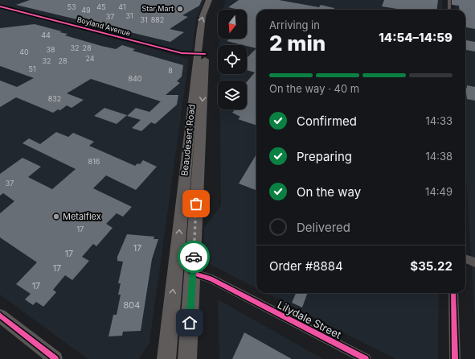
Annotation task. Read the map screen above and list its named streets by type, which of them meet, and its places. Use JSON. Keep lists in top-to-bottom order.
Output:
{
  "streets": {
    "highway": ["Beaudesert Road"],
    "street": ["Boyland Avenue", "Lilydale Street"]
  },
  "crossings": [
    ["Boyland Avenue", "Beaudesert Road"],
    ["Beaudesert Road", "Lilydale Street"]
  ],
  "places": ["Star Mart", "Metalflex"],
  "house_numbers": [
    "53",
    "45",
    "41",
    "49",
    "31",
    "37",
    "31",
    "882",
    "44",
    "32",
    "28",
    "38",
    "40",
    "24",
    "32",
    "28",
    "51",
    "8",
    "840",
    "832",
    "816",
    "37",
    "17",
    "17",
    "17",
    "17",
    "17",
    "804"
  ],
  "north": "bottom",
  "page": {
    "heading": ["2 min", "Arriving in", "14:54–14:59"],
    "panel": ["Order #8884", "$35.22"],
    "bar": "On the way · 40 m",
    "list": [
      ["Confirmed", "14:33"],
      ["Preparing", "14:38"],
      ["On the way", "14:49"],
      "Delivered"
    ]
  }
}
